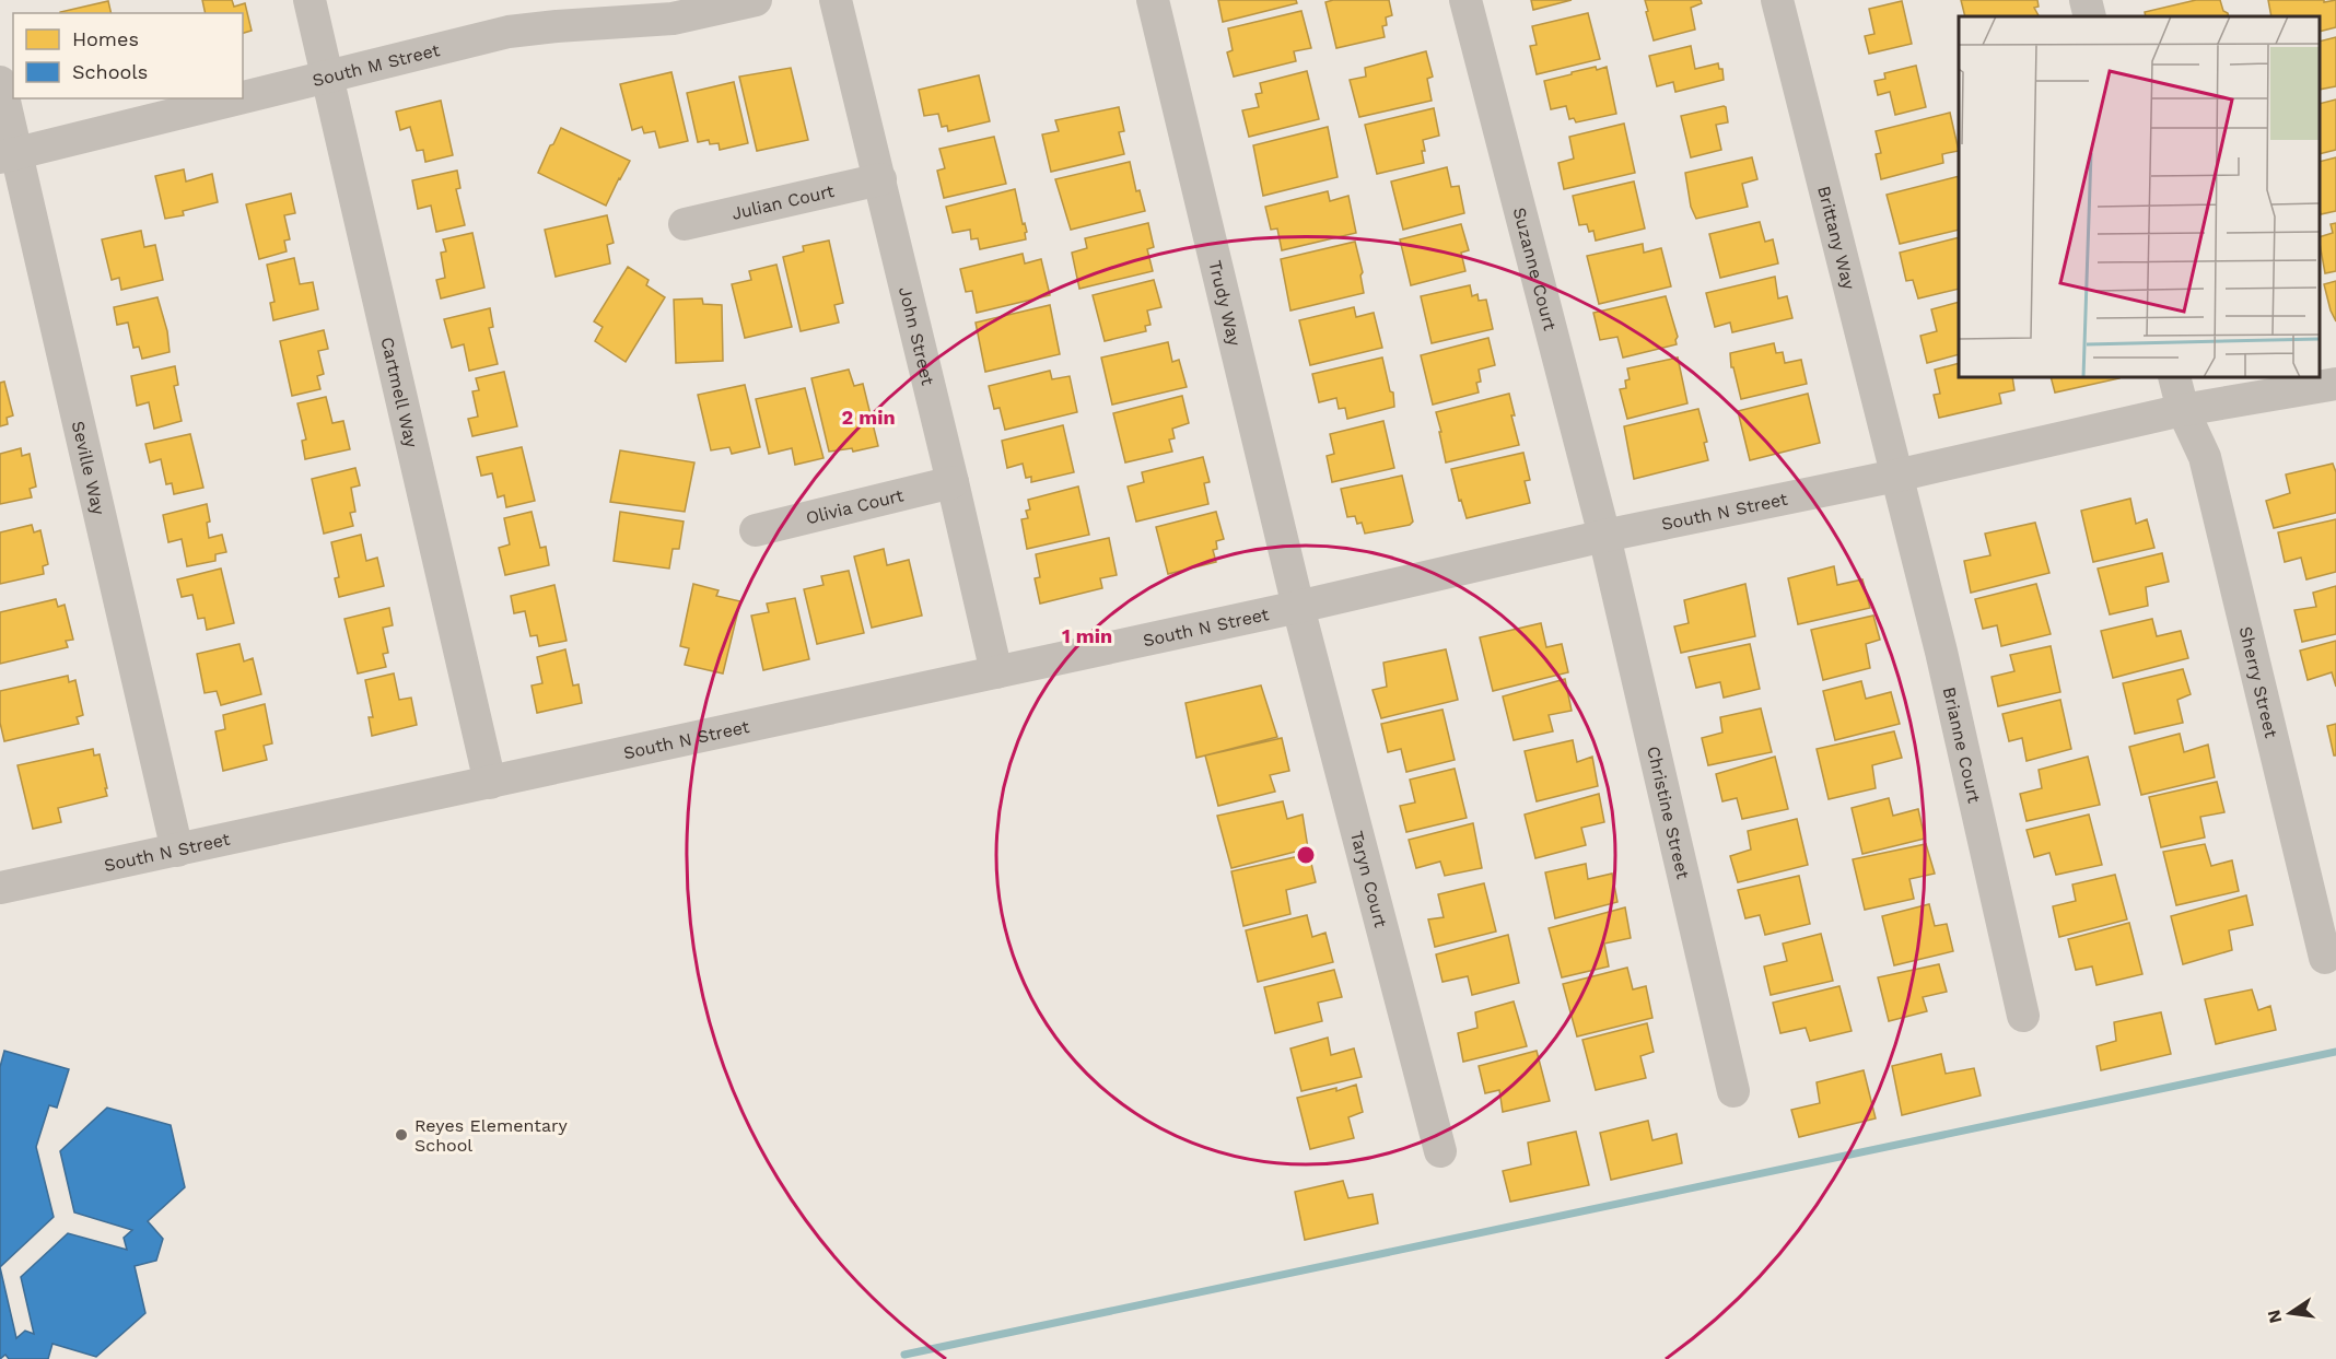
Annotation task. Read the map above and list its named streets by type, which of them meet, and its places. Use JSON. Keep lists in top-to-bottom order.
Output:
{
  "streets": {
    "street": [
      "South M Street",
      "Julian Court",
      "Brittany Way",
      "Suzanne Court",
      "Trudy Way",
      "John Street",
      "Cartmell Way",
      "Seville Way",
      "Olivia Court",
      "South N Street",
      "Sherry Street",
      "Brianne Court",
      "Christine Street",
      "Taryn Court"
    ]
  },
  "crossings": [
    ["South M Street", "Cartmell Way"],
    ["South M Street", "Seville Way"],
    ["Julian Court", "John Street"],
    ["Brittany Way", "South N Street"],
    ["Brittany Way", "Brianne Court"],
    ["Suzanne Court", "South N Street"],
    ["Suzanne Court", "Christine Street"],
    ["Trudy Way", "South N Street"],
    ["Trudy Way", "Taryn Court"],
    ["John Street", "Olivia Court"],
    ["John Street", "South N Street"],
    ["Cartmell Way", "South N Street"],
    ["Seville Way", "South N Street"],
    ["South N Street", "Sherry Street"],
    ["South N Street", "Brianne Court"],
    ["South N Street", "Christine Street"],
    ["South N Street", "Taryn Court"]
  ],
  "places": ["Reyes Elementary School"],
  "legend": ["Homes", "Schools"],
  "north": "left",
  "rings": ["2 min", "1 min"]
}
